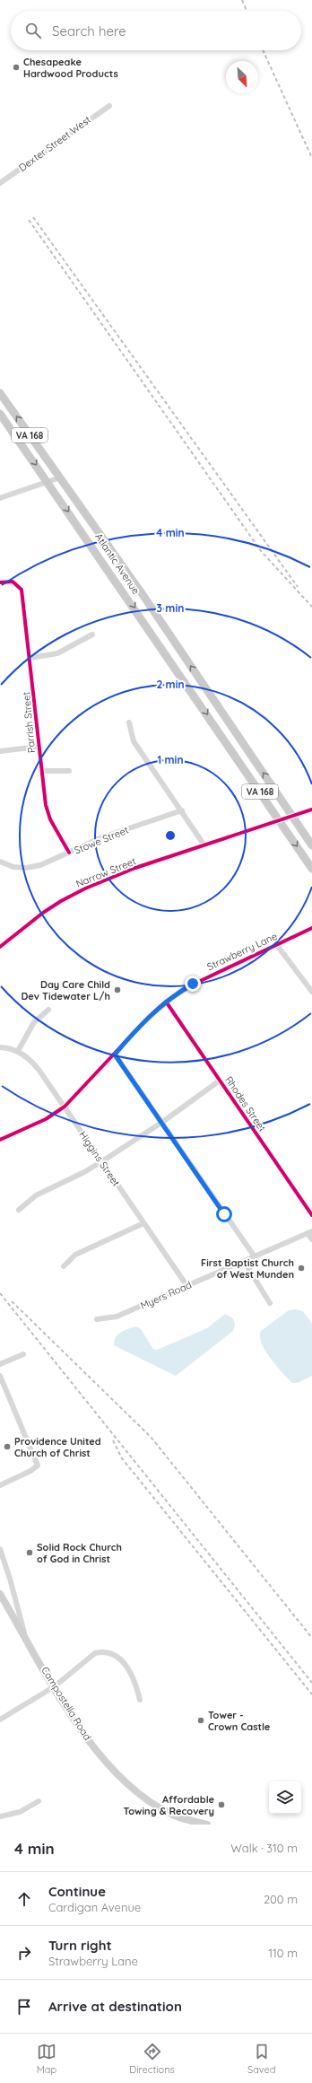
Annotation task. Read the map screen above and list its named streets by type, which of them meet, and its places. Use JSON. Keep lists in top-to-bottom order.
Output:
{
  "streets": {
    "main road": ["VA 168", "Atlantic Avenue", "Campostella Road"],
    "street": [
      "Dexter Street West",
      "Parrish Street",
      "Stowe Street",
      "Narrow Street",
      "Strawberry Lane",
      "Rhodes Street",
      "Higgins Street",
      "Myers Road"
    ]
  },
  "crossings": [
    ["Atlantic Avenue", "Narrow Street"],
    ["Parrish Street", "Stowe Street"],
    ["Strawberry Lane", "Rhodes Street"],
    ["Strawberry Lane", "Higgins Street"],
    ["Higgins Street", "Myers Road"]
  ],
  "places": [
    "Chesapeake Hardwood Products",
    "Day Care Child Dev Tidewater L/h",
    "First Baptist Church of West Munden",
    "Providence United Church of Christ",
    "Solid Rock Church of God in Christ",
    "Tower - Crown Castle",
    "Affordable Towing & Recovery"
  ],
  "north": "bottom right",
  "page": {
    "search": "Search here",
    "heading": ["4 min", "Walk · 310 m"],
    "list": [
      ["Continue", "Cardigan Avenue", "200 m"],
      ["Turn right", "Strawberry Lane", "110 m"],
      "Arrive at destination"
    ],
    "nav": ["Map", "Directions", "Saved"]
  },
  "rings": [
    "4 min",
    "3 min",
    "2 min",
    "1 min"
  ]
}
